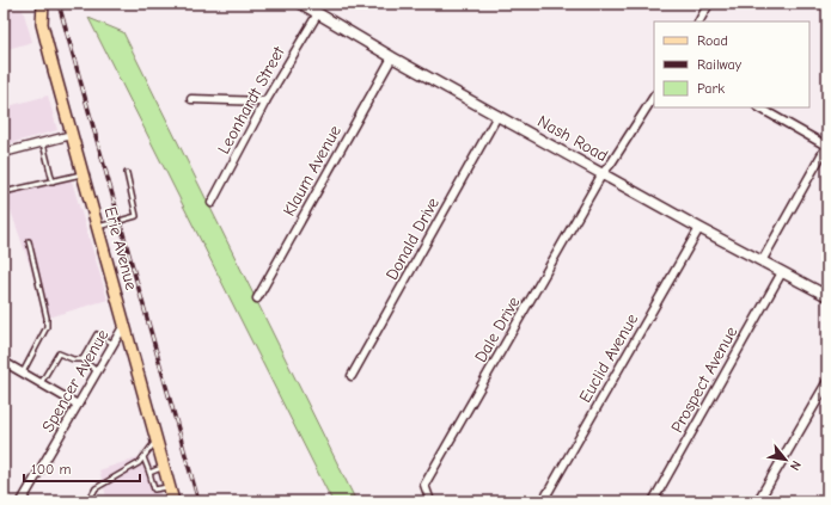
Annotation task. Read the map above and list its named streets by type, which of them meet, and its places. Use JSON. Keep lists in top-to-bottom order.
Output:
{
  "streets": {
    "main road": ["Nash Road", "Erie Avenue"],
    "street": [
      "Leonhardt Street",
      "Klaum Avenue",
      "Donald Drive",
      "Dale Drive",
      "Euclid Avenue",
      "Prospect Avenue",
      "Spencer Avenue"
    ]
  },
  "crossings": [
    ["Leonhardt Street", "Nash Road"],
    ["Nash Road", "Klaum Avenue"],
    ["Nash Road", "Donald Drive"],
    ["Nash Road", "Dale Drive"],
    ["Nash Road", "Euclid Avenue"],
    ["Nash Road", "Prospect Avenue"],
    ["Erie Avenue", "Spencer Avenue"]
  ],
  "legend": ["Road", "Railway", "Park"],
  "scale_bar": "100 m",
  "north": "bottom right"
}
